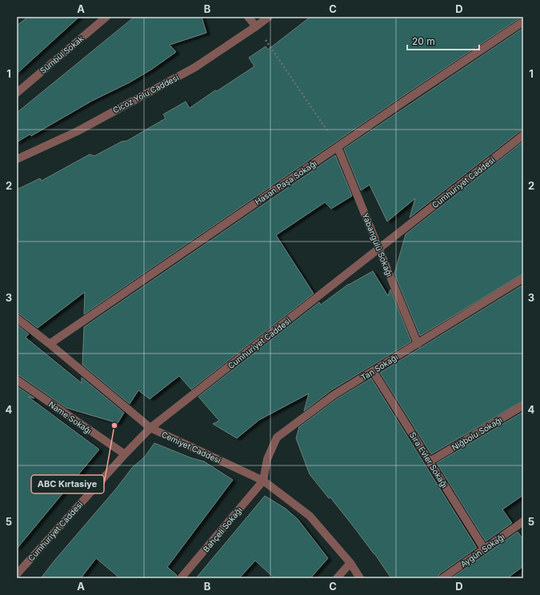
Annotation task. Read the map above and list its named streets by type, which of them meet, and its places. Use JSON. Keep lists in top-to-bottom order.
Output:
{
  "streets": {
    "street": [
      "Sümbül Sokak",
      "Cicoz Yolu Caddesi",
      "Hasan Paşa Sokağı",
      "Cumhuriyet Caddesi",
      "Yabangülü Sokağı",
      "Tan Sokağı",
      "Name Sokağı",
      "Niğbolu Sokağı",
      "Cemiyet Caddesi",
      "Sıra Evler Sokağı",
      "Bahçeli Sokağı",
      "Aygün Sokağı"
    ]
  },
  "crossings": [
    ["Hasan Paşa Sokağı", "Yabangülü Sokağı"],
    ["Hasan Paşa Sokağı", "Cemiyet Caddesi"],
    ["Cumhuriyet Caddesi", "Yabangülü Sokağı"],
    ["Cumhuriyet Caddesi", "Name Sokağı"],
    ["Cumhuriyet Caddesi", "Cemiyet Caddesi"],
    ["Yabangülü Sokağı", "Tan Sokağı"],
    ["Tan Sokağı", "Cemiyet Caddesi"],
    ["Tan Sokağı", "Sıra Evler Sokağı"],
    ["Tan Sokağı", "Bahçeli Sokağı"],
    ["Niğbolu Sokağı", "Sıra Evler Sokağı"],
    ["Cemiyet Caddesi", "Bahçeli Sokağı"],
    ["Sıra Evler Sokağı", "Aygün Sokağı"]
  ],
  "places": ["ABC Kırtasiye"],
  "scale_bar": "20 m",
  "grid": {
    "columns": [
      "A",
      "B",
      "C",
      "D"
    ],
    "rows": [
      "1",
      "2",
      "3",
      "4",
      "5"
    ]
  }
}
